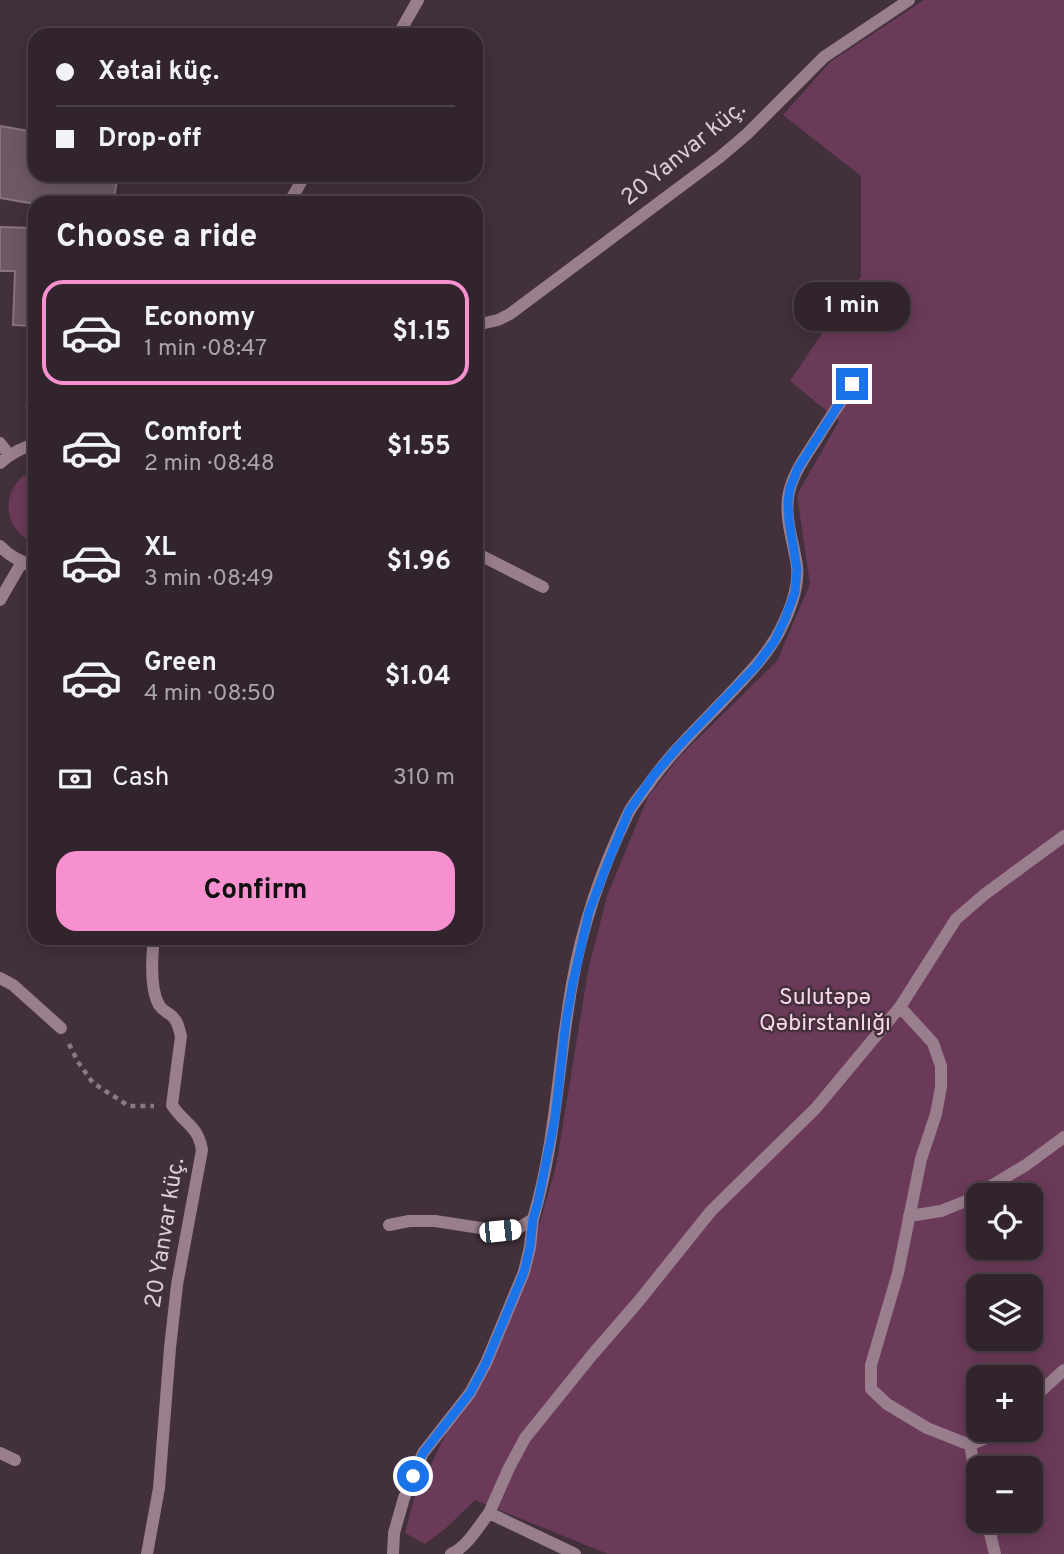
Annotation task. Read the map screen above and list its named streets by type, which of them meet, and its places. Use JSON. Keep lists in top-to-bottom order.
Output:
{
  "streets": {
    "street": ["20 Yanvar küç."]
  },
  "parks": ["Sulutəpə Qəbirstanlığı"],
  "page": {
    "banner": ["Xətai küç.", "Drop-off"],
    "heading": "Choose a ride",
    "list": [
      {
        "name": "Economy",
        "note": "1 min · 08:47",
        "value": "$1.15"
      },
      {
        "name": "Comfort",
        "note": "2 min · 08:48",
        "value": "$1.55"
      },
      {
        "name": "XL",
        "note": "3 min · 08:49",
        "value": "$1.96"
      },
      {
        "name": "Green",
        "note": "4 min · 08:50",
        "value": "$1.04"
      }
    ],
    "bubble": "1 min",
    "pay": ["Cash", "310 m"],
    "buttons": "Confirm",
    "map_buttons": ["+", "−"]
  }
}
